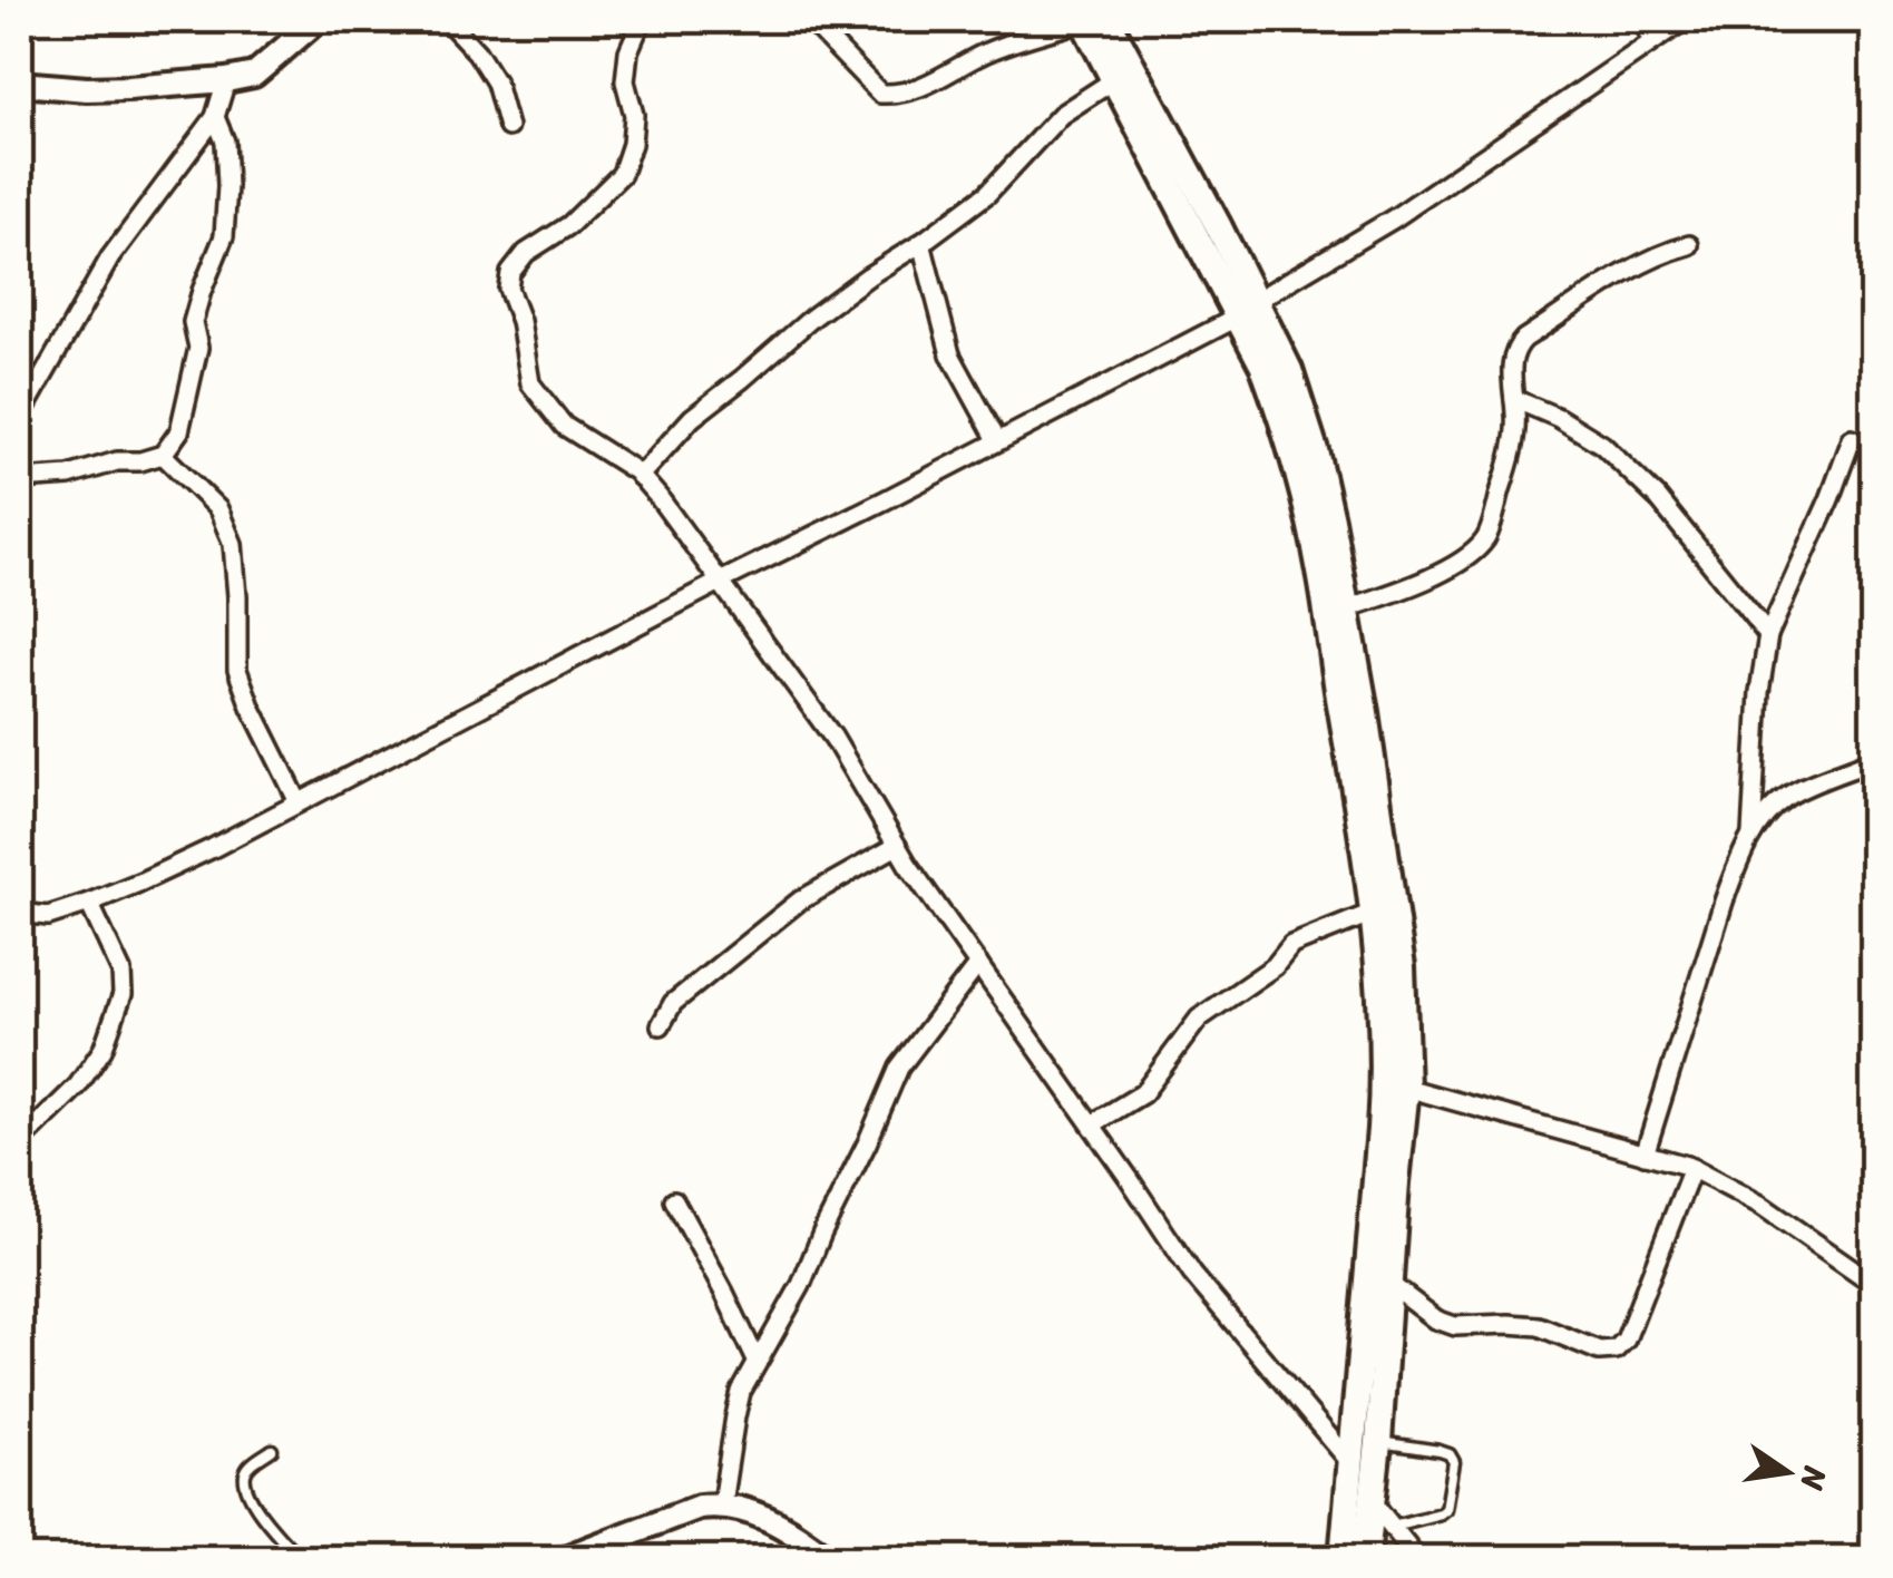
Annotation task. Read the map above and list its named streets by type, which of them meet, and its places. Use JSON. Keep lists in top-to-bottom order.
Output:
{
  "north": "right"
}
